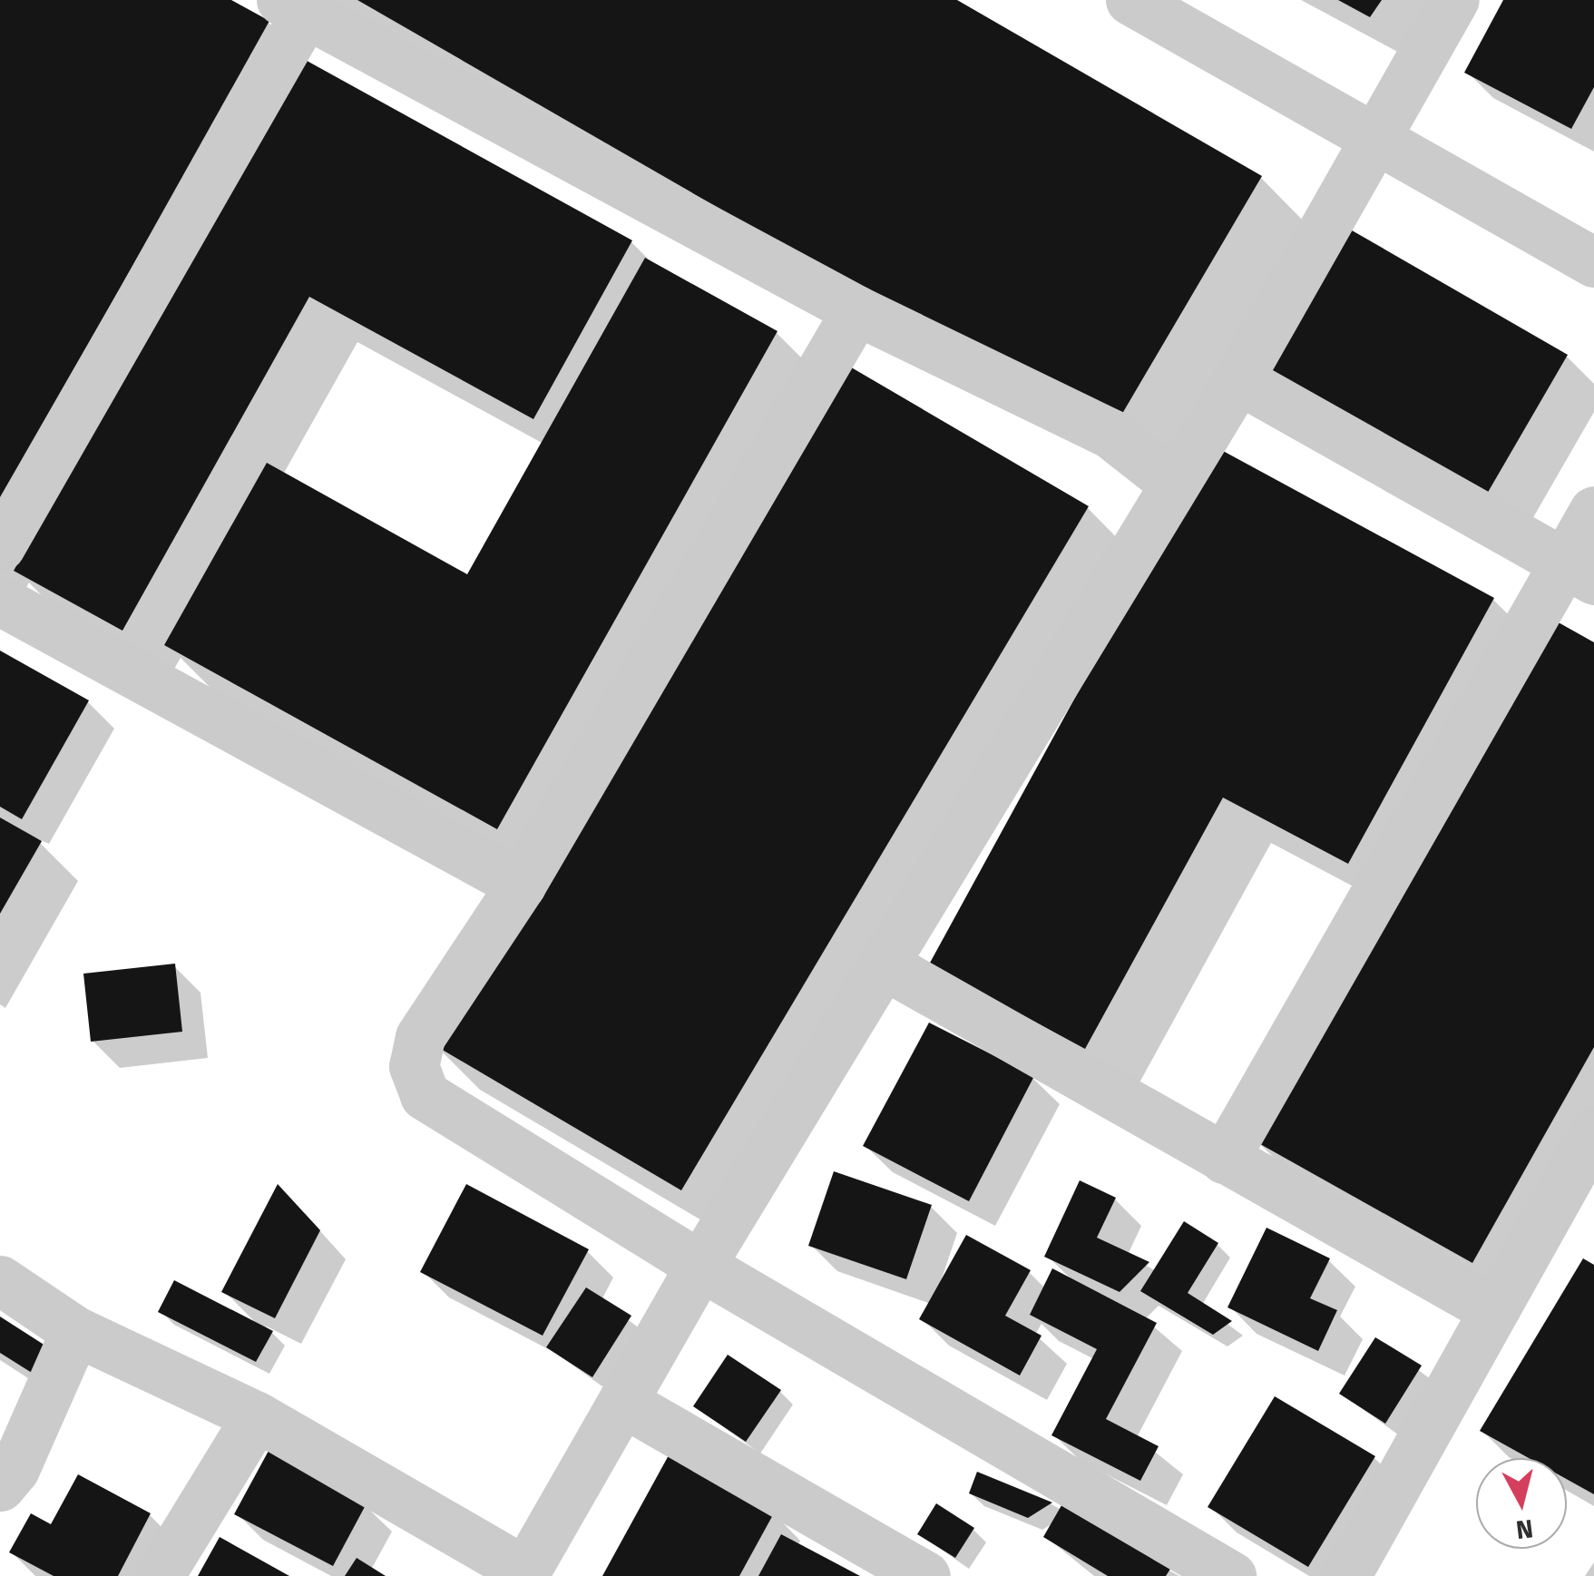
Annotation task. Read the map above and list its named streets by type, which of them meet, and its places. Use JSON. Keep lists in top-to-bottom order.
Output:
{
  "north": "bottom"
}
